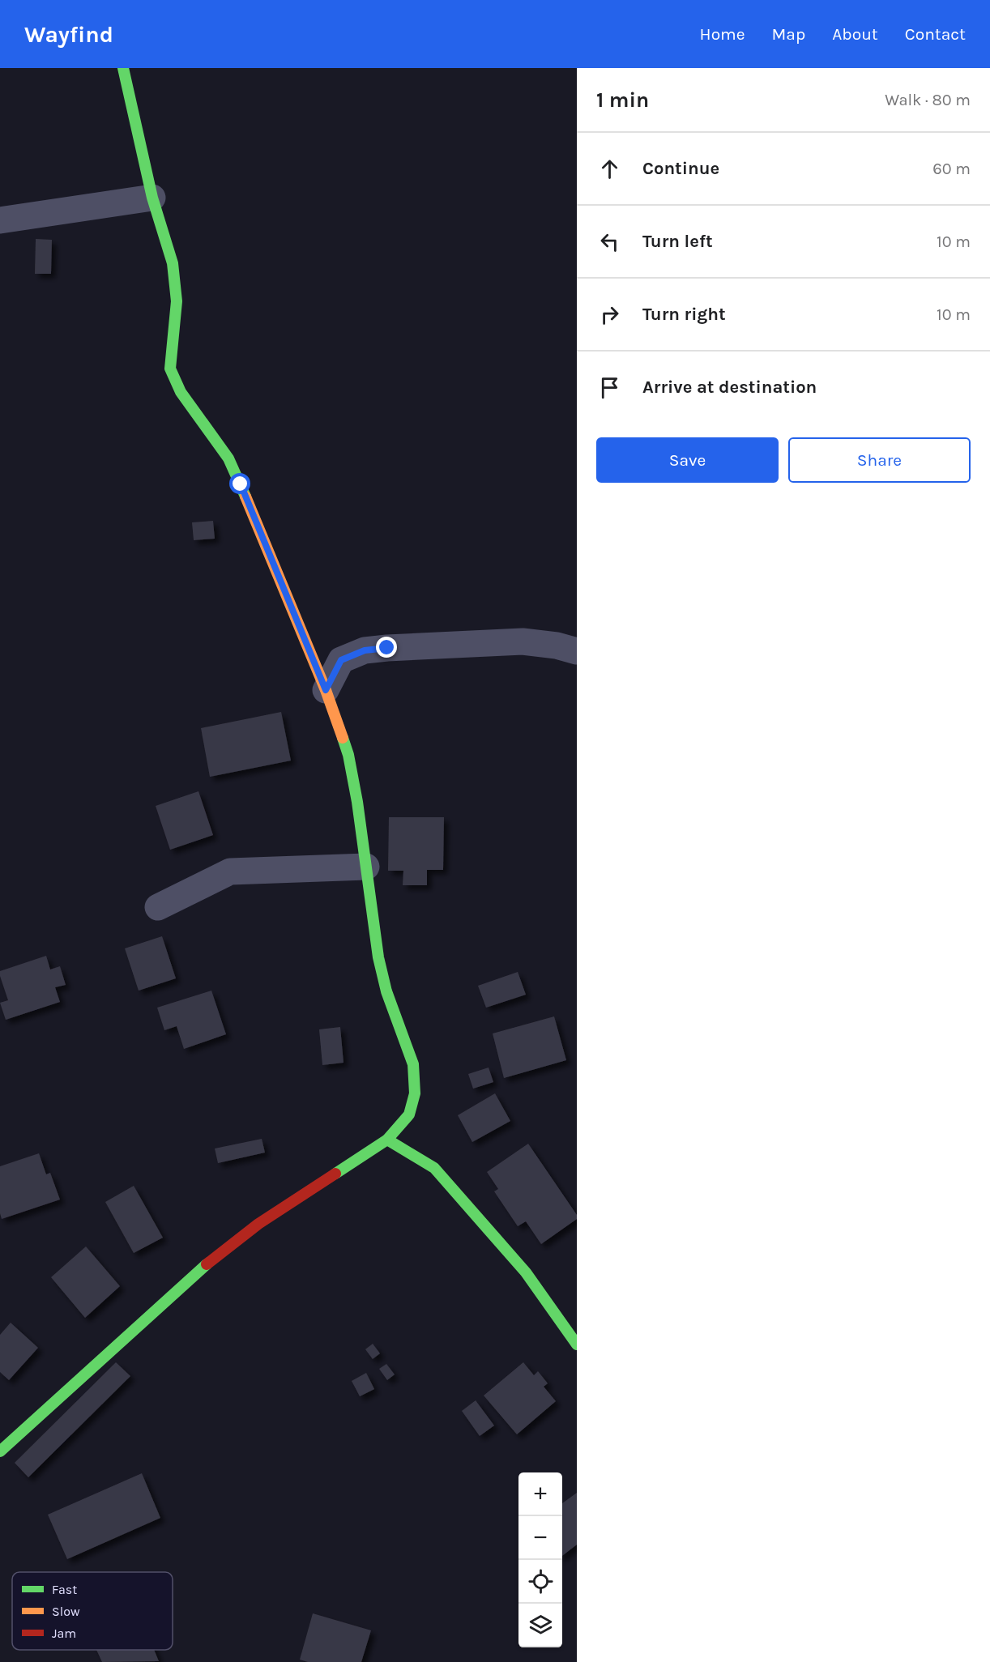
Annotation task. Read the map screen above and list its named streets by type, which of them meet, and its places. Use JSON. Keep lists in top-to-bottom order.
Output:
{
  "legend": ["Fast", "Slow", "Jam"],
  "page": {
    "header": "Wayfind",
    "nav": [
      "Home",
      "Map",
      "About",
      "Contact"
    ],
    "heading": ["1 min", "Walk · 80 m"],
    "list": [
      ["Continue", "60 m"],
      ["Turn left", "10 m"],
      ["Turn right", "10 m"],
      "Arrive at destination"
    ],
    "buttons": ["Save", "Share"],
    "map_buttons": ["+", "−"]
  }
}
